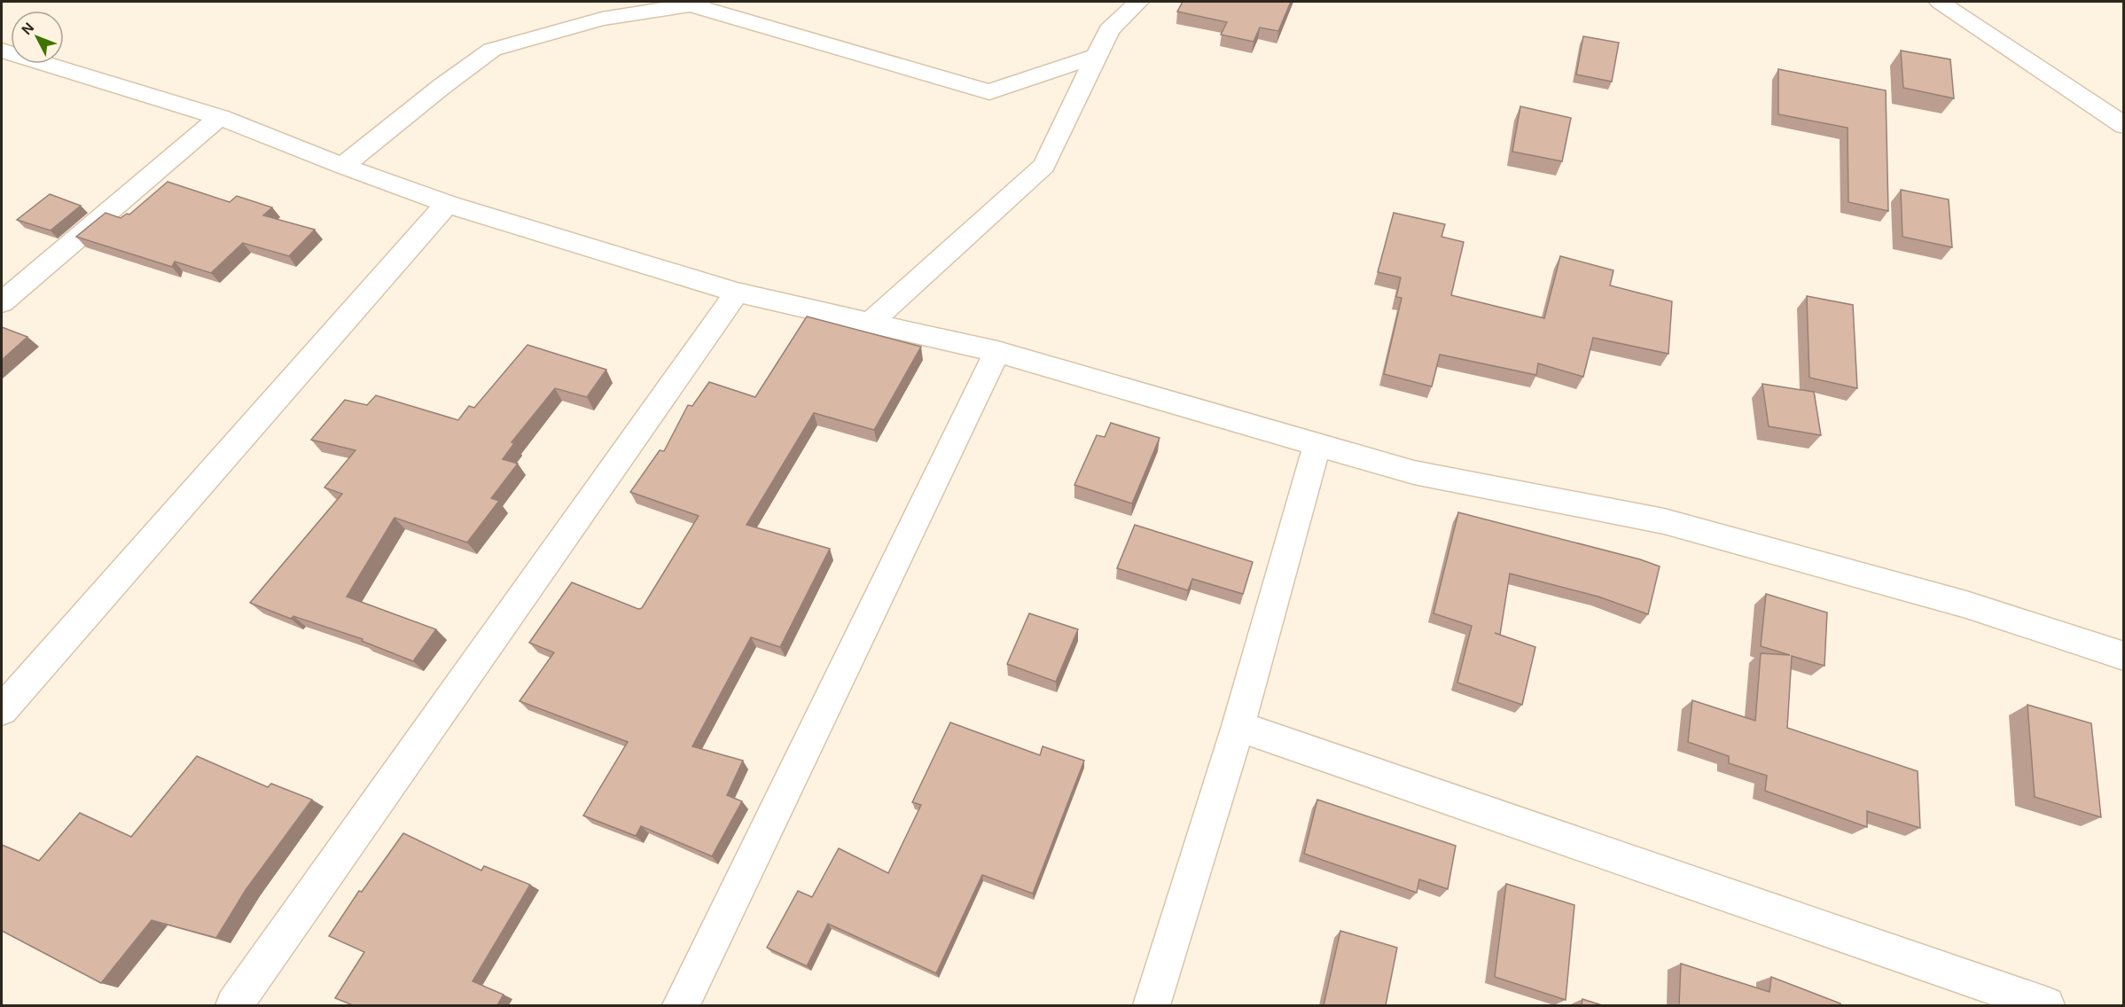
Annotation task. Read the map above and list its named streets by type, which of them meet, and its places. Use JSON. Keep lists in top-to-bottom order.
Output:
{
  "north": "top left"
}
